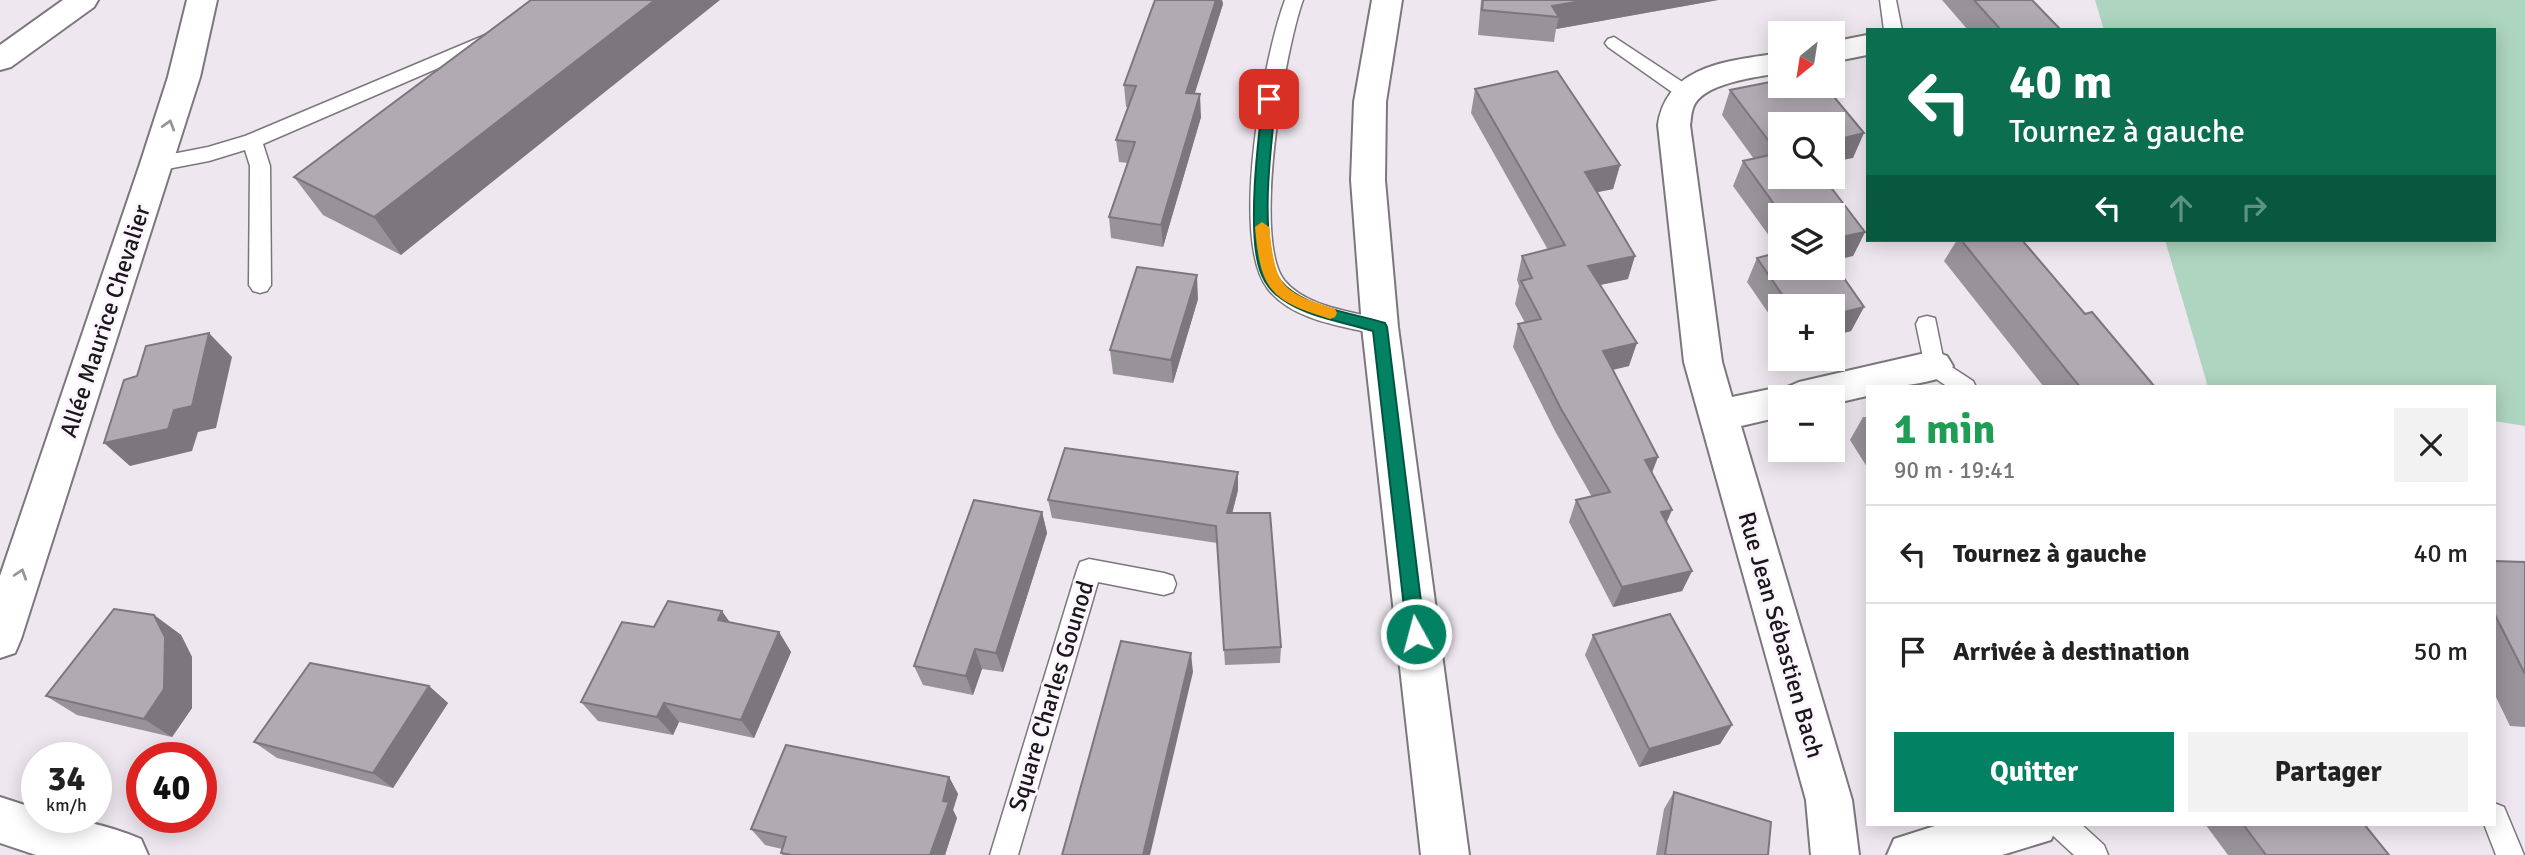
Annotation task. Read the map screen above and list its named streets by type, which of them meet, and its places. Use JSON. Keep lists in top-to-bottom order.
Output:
{
  "streets": {
    "street": ["Allée Maurice Chevalier", "Rue Jean Sébastien Bach"],
    "lane": ["Square Charles Gounod"]
  },
  "one_way": ["Allée Maurice Chevalier"],
  "north": "bottom left",
  "page": {
    "map_buttons": ["+", "−"],
    "turn": ["40 m", "Tournez à gauche"],
    "heading": ["1 min", "90 m · 19:41"],
    "list": [
      {
        "name": "Tournez à gauche",
        "value": "40 m"
      },
      {
        "name": "Arrivée à destination",
        "value": "50 m"
      }
    ],
    "buttons": ["Quitter", "Partager"],
    "speed": "34 km/h",
    "limit": "40"
  }
}
